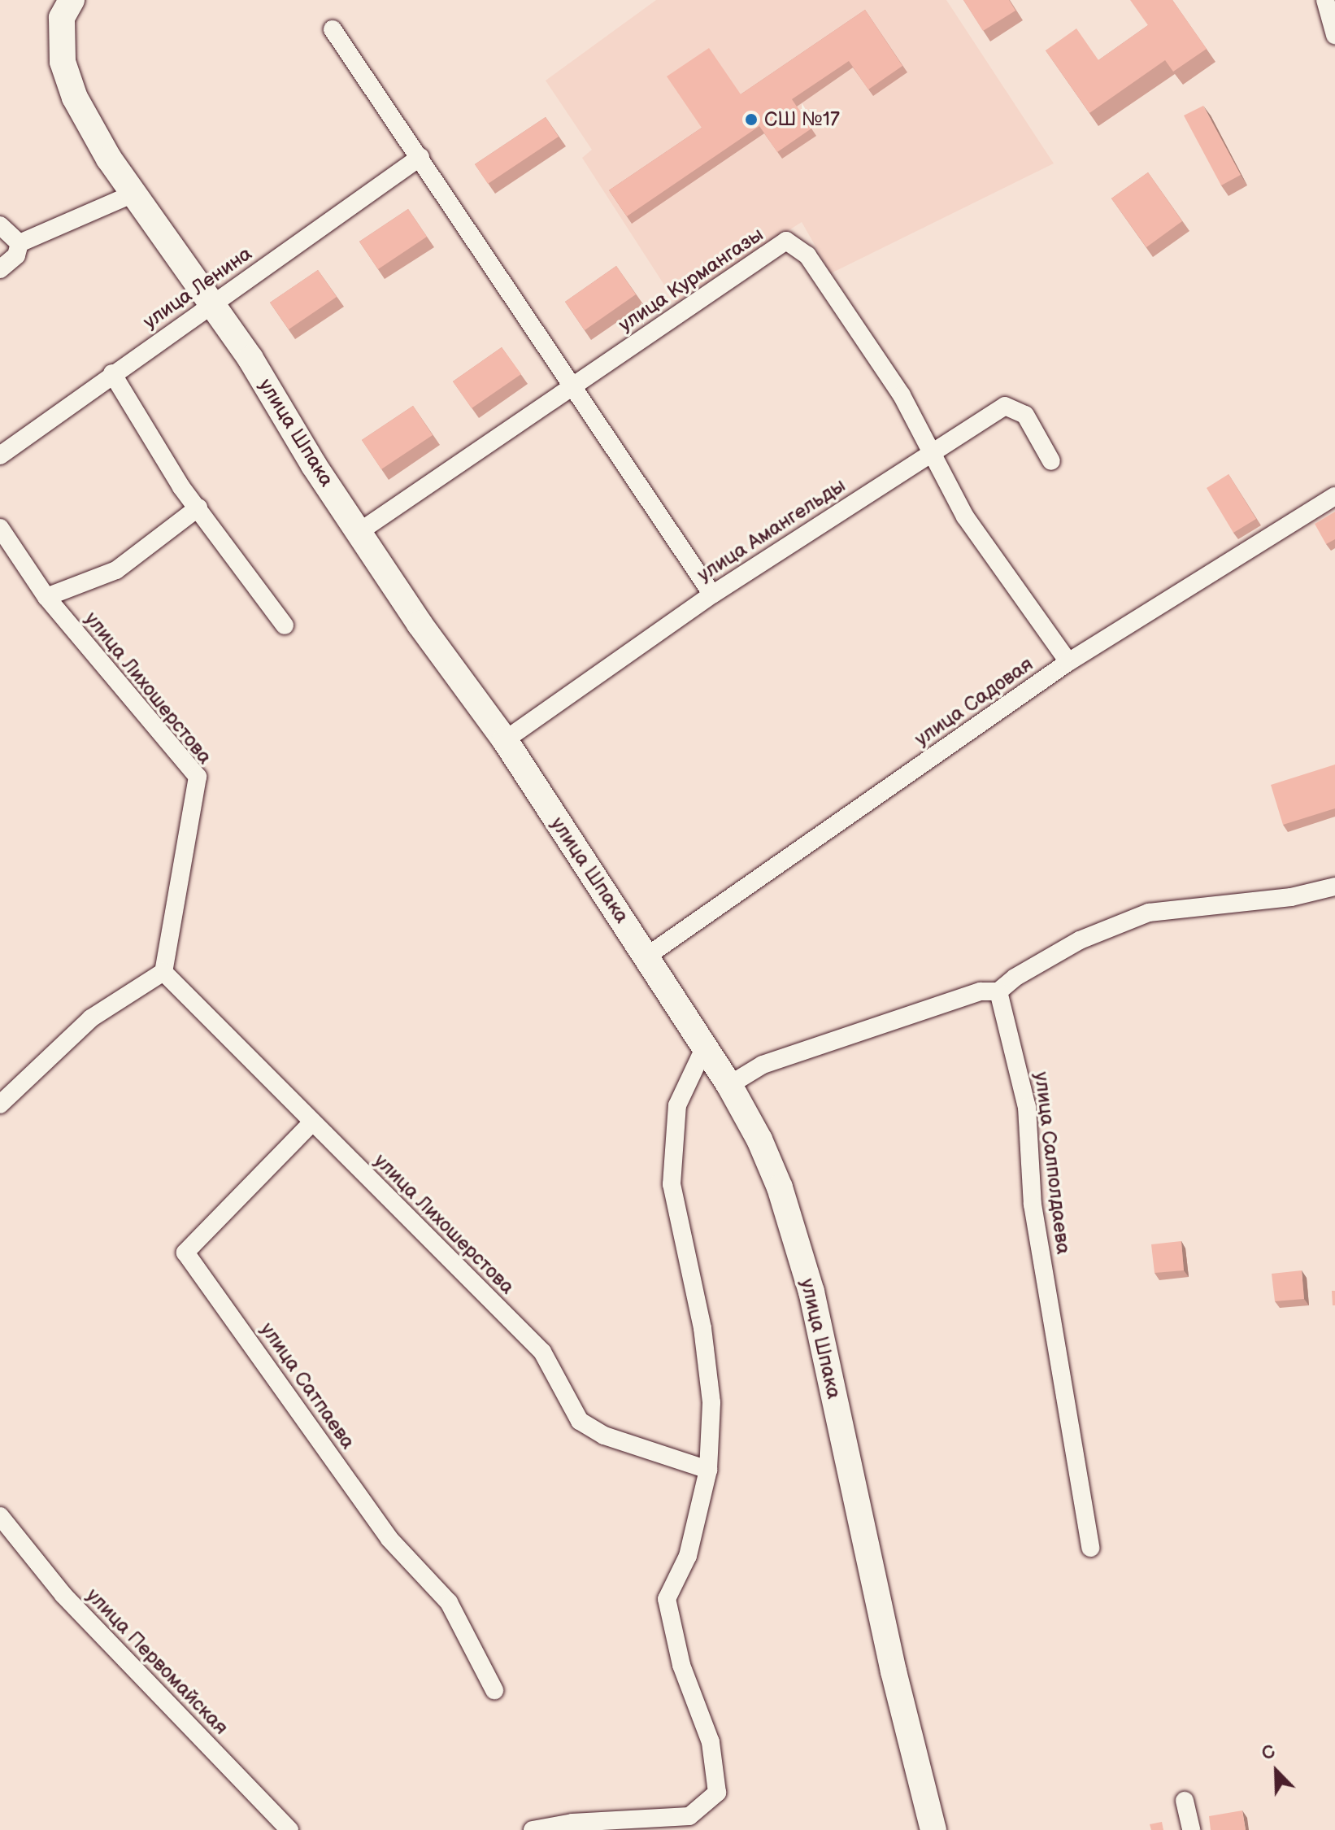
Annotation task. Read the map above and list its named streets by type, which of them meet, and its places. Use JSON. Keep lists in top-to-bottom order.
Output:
{
  "streets": {
    "street": [
      "улица Курмангазы",
      "улица Ленина",
      "улица Шпака",
      "улица Амангельды",
      "улица Лихошерстова",
      "улица Садовая",
      "улица Салполдаева",
      "улица Сатпаева",
      "улица Первомайская"
    ]
  },
  "crossings": [
    ["улица Курмангазы", "улица Шпака"],
    ["улица Курмангазы", "улица Амангельды"],
    ["улица Курмангазы", "улица Садовая"],
    ["улица Ленина", "улица Шпака"],
    ["улица Шпака", "улица Амангельды"],
    ["улица Шпака", "улица Садовая"],
    ["улица Лихошерстова", "улица Сатпаева"]
  ],
  "places": ["СШ №17"],
  "north": "top left"
}
